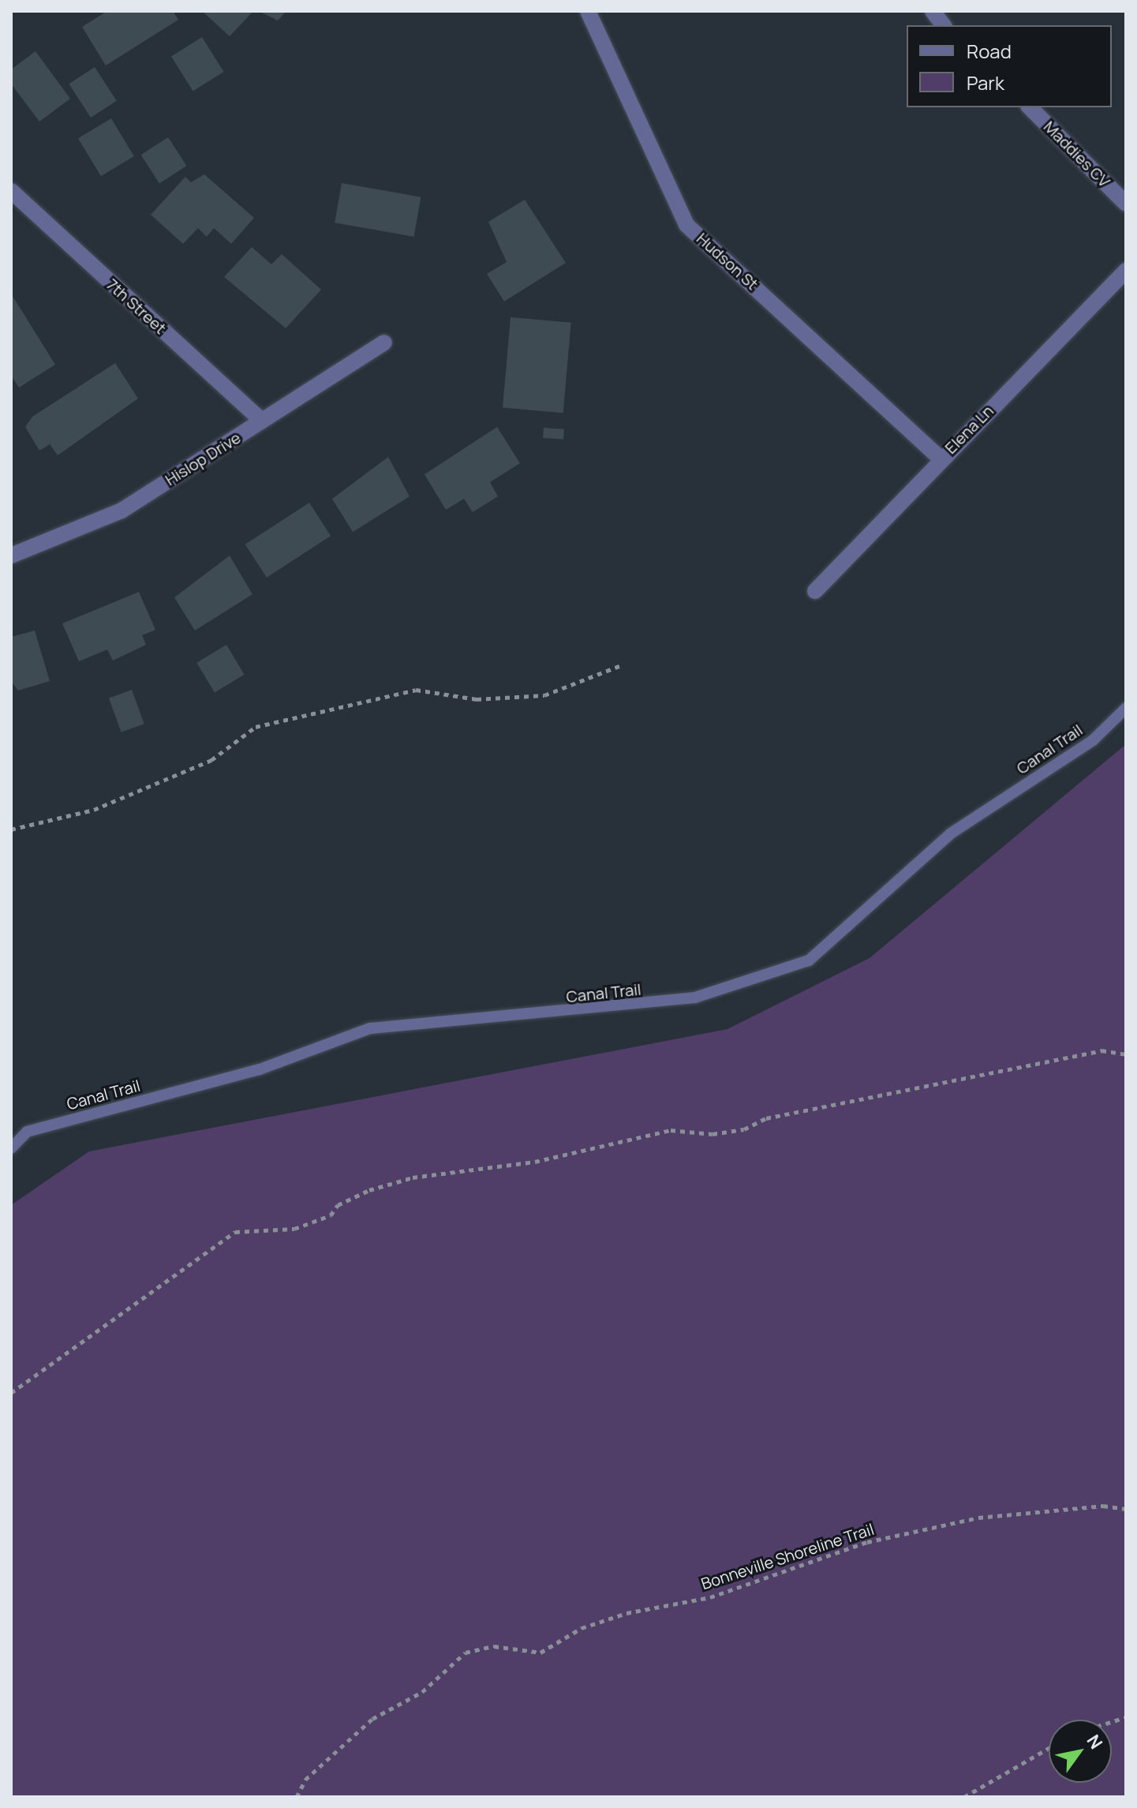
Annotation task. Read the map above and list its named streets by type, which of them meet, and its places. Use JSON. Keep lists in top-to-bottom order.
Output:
{
  "streets": {
    "street": [
      "Maddies CV",
      "Hudson St",
      "7th Street",
      "Elena Ln",
      "Hislop Drive"
    ],
    "lane": ["Canal Trail"],
    "path": ["Bonneville Shoreline Trail"]
  },
  "crossings": [
    ["Hudson St", "Elena Ln"],
    ["7th Street", "Hislop Drive"]
  ],
  "legend": ["Road", "Park"],
  "north": "top right"
}
